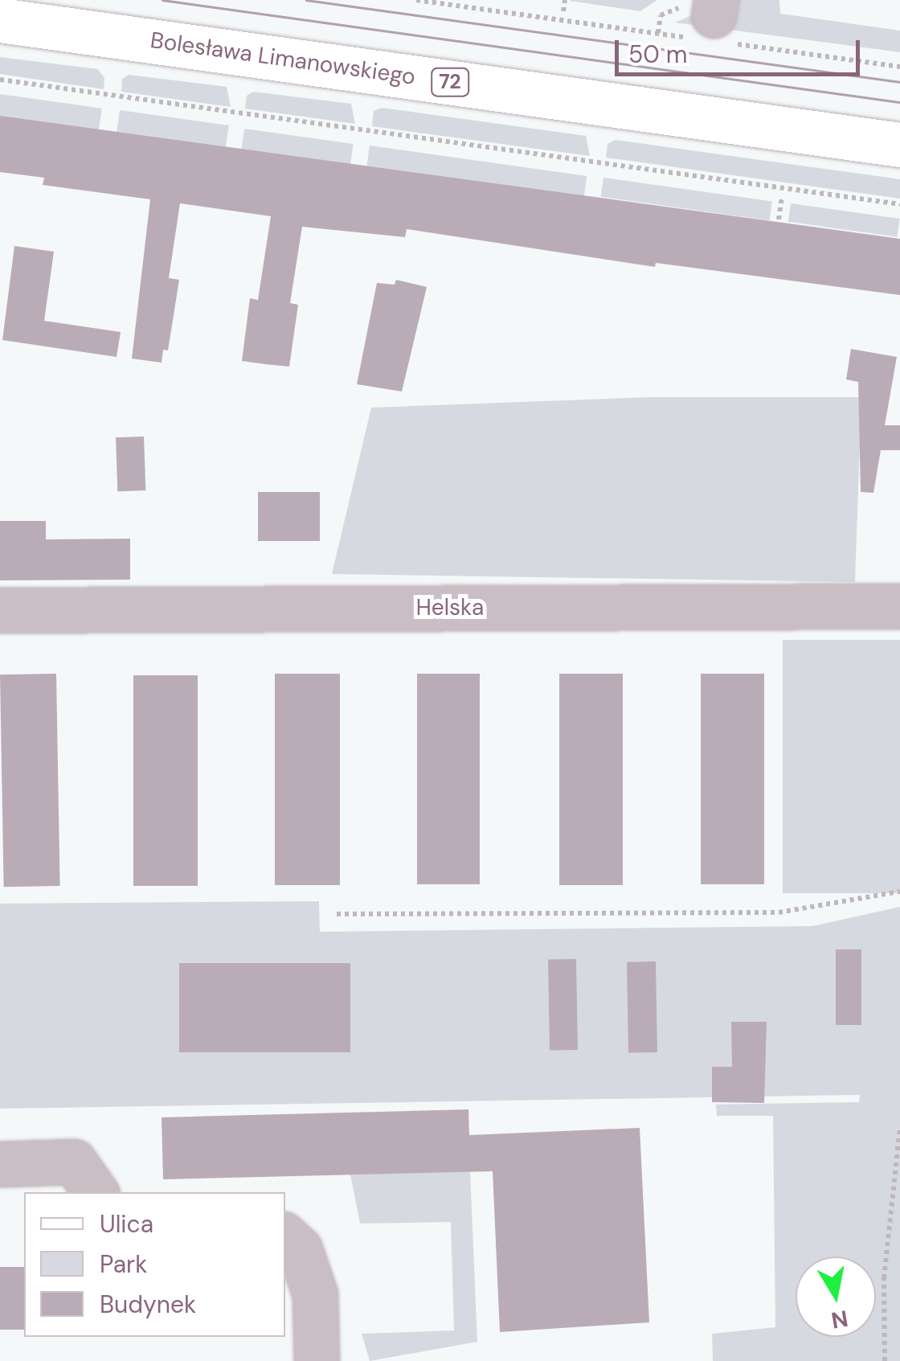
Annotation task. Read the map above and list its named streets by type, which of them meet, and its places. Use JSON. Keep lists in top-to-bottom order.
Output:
{
  "streets": {
    "main road": ["Bolesława Limanowskiego", "72"],
    "street": ["Helska"]
  },
  "legend": ["Ulica", "Park", "Budynek"],
  "scale_bar": "50 m",
  "north": "bottom"
}
